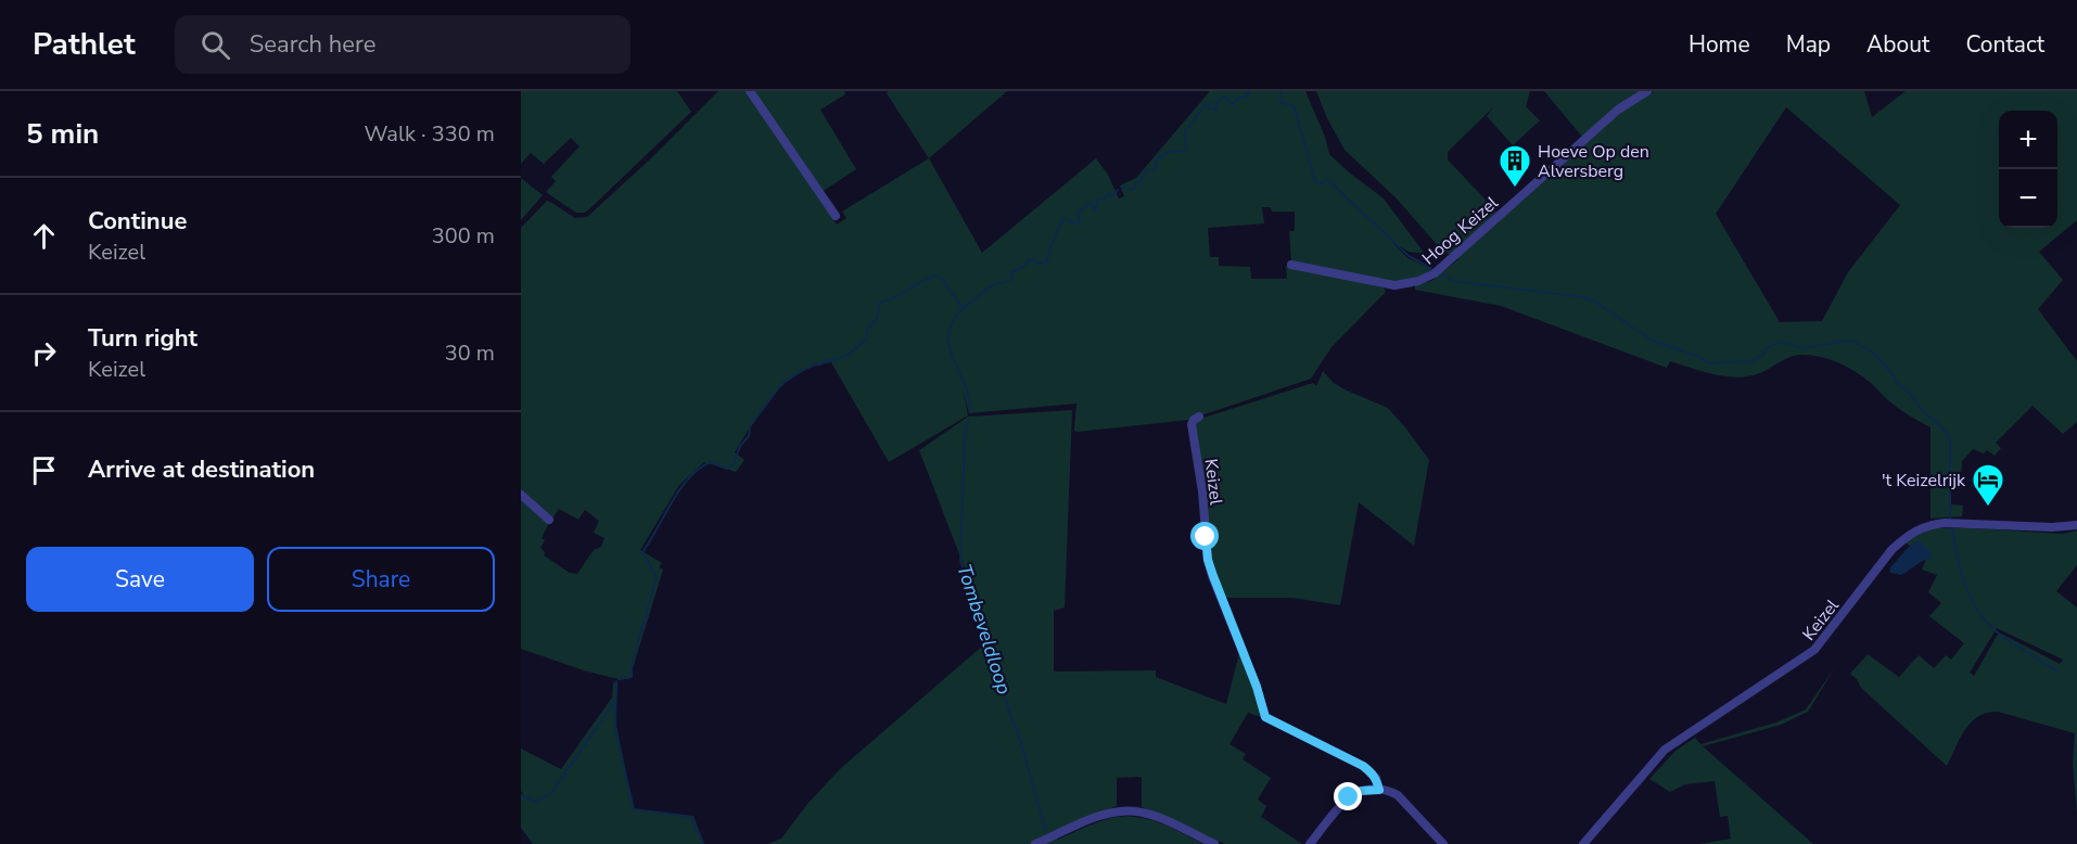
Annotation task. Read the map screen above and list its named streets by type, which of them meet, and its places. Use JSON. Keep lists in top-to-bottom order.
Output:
{
  "streets": {
    "street": ["Hoog Keizel", "Keizel"]
  },
  "water": ["Tombeveldloop"],
  "places": {
    "building": ["Hoeve Op den Alversberg"],
    "hotel": ["'t Keizelrijk"]
  },
  "page": {
    "header": "Pathlet",
    "search": "Search here",
    "nav": [
      "Home",
      "Map",
      "About",
      "Contact"
    ],
    "heading": ["5 min", "Walk · 330 m"],
    "map_buttons": ["+", "−"],
    "list": [
      ["Continue", "Keizel", "300 m"],
      ["Turn right", "Keizel", "30 m"],
      "Arrive at destination"
    ],
    "buttons": ["Save", "Share"]
  }
}
